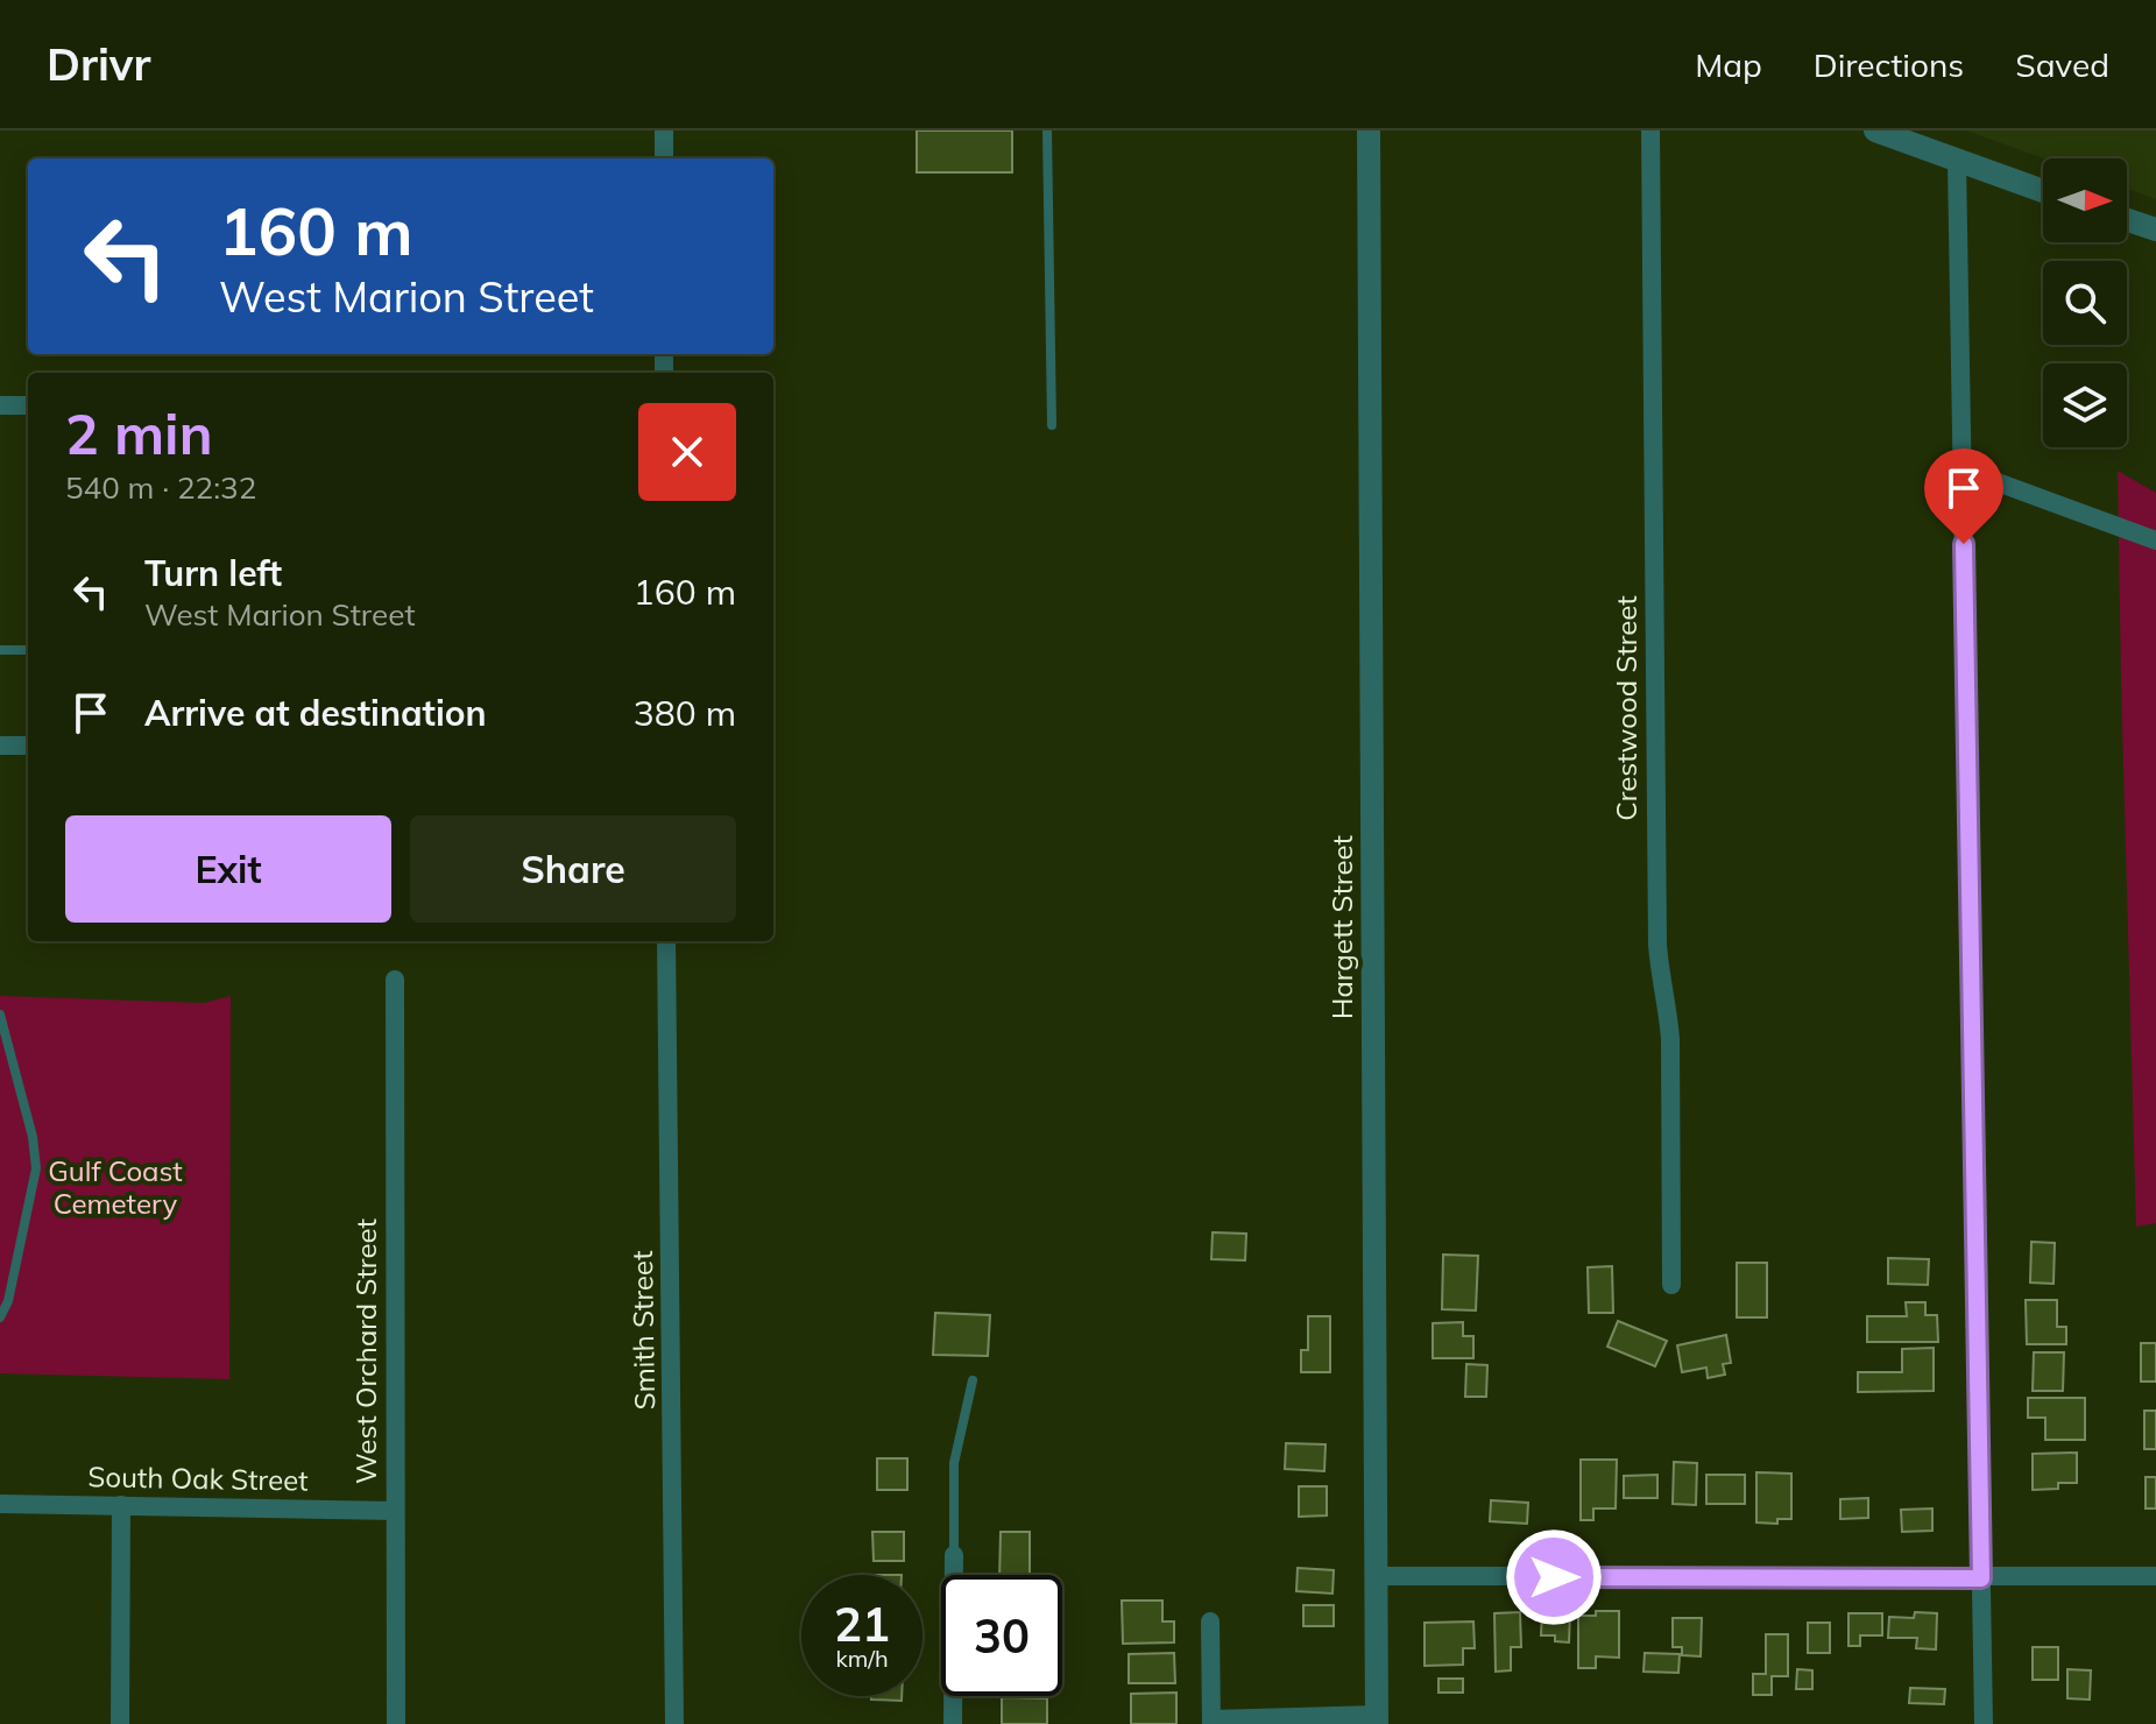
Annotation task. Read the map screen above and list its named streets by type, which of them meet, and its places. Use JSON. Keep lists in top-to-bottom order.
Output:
{
  "streets": {
    "street": [
      "Crestwood Street",
      "Hargett Street",
      "Smith Street",
      "West Orchard Street",
      "South Oak Street"
    ]
  },
  "crossings": [
    ["West Orchard Street", "South Oak Street"]
  ],
  "parks": ["Gulf Coast Cemetery"],
  "north": "right",
  "page": {
    "header": "Drivr",
    "nav": ["Map", "Directions", "Saved"],
    "turn": ["160 m", "West Marion Street"],
    "heading": ["2 min", "540 m · 22:32"],
    "list": [
      {
        "name": "Turn left",
        "note": "West Marion Street",
        "value": "160 m"
      },
      {
        "name": "Arrive at destination",
        "value": "380 m"
      }
    ],
    "buttons": ["Exit", "Share"],
    "speed": "21 km/h",
    "limit": "30"
  }
}
